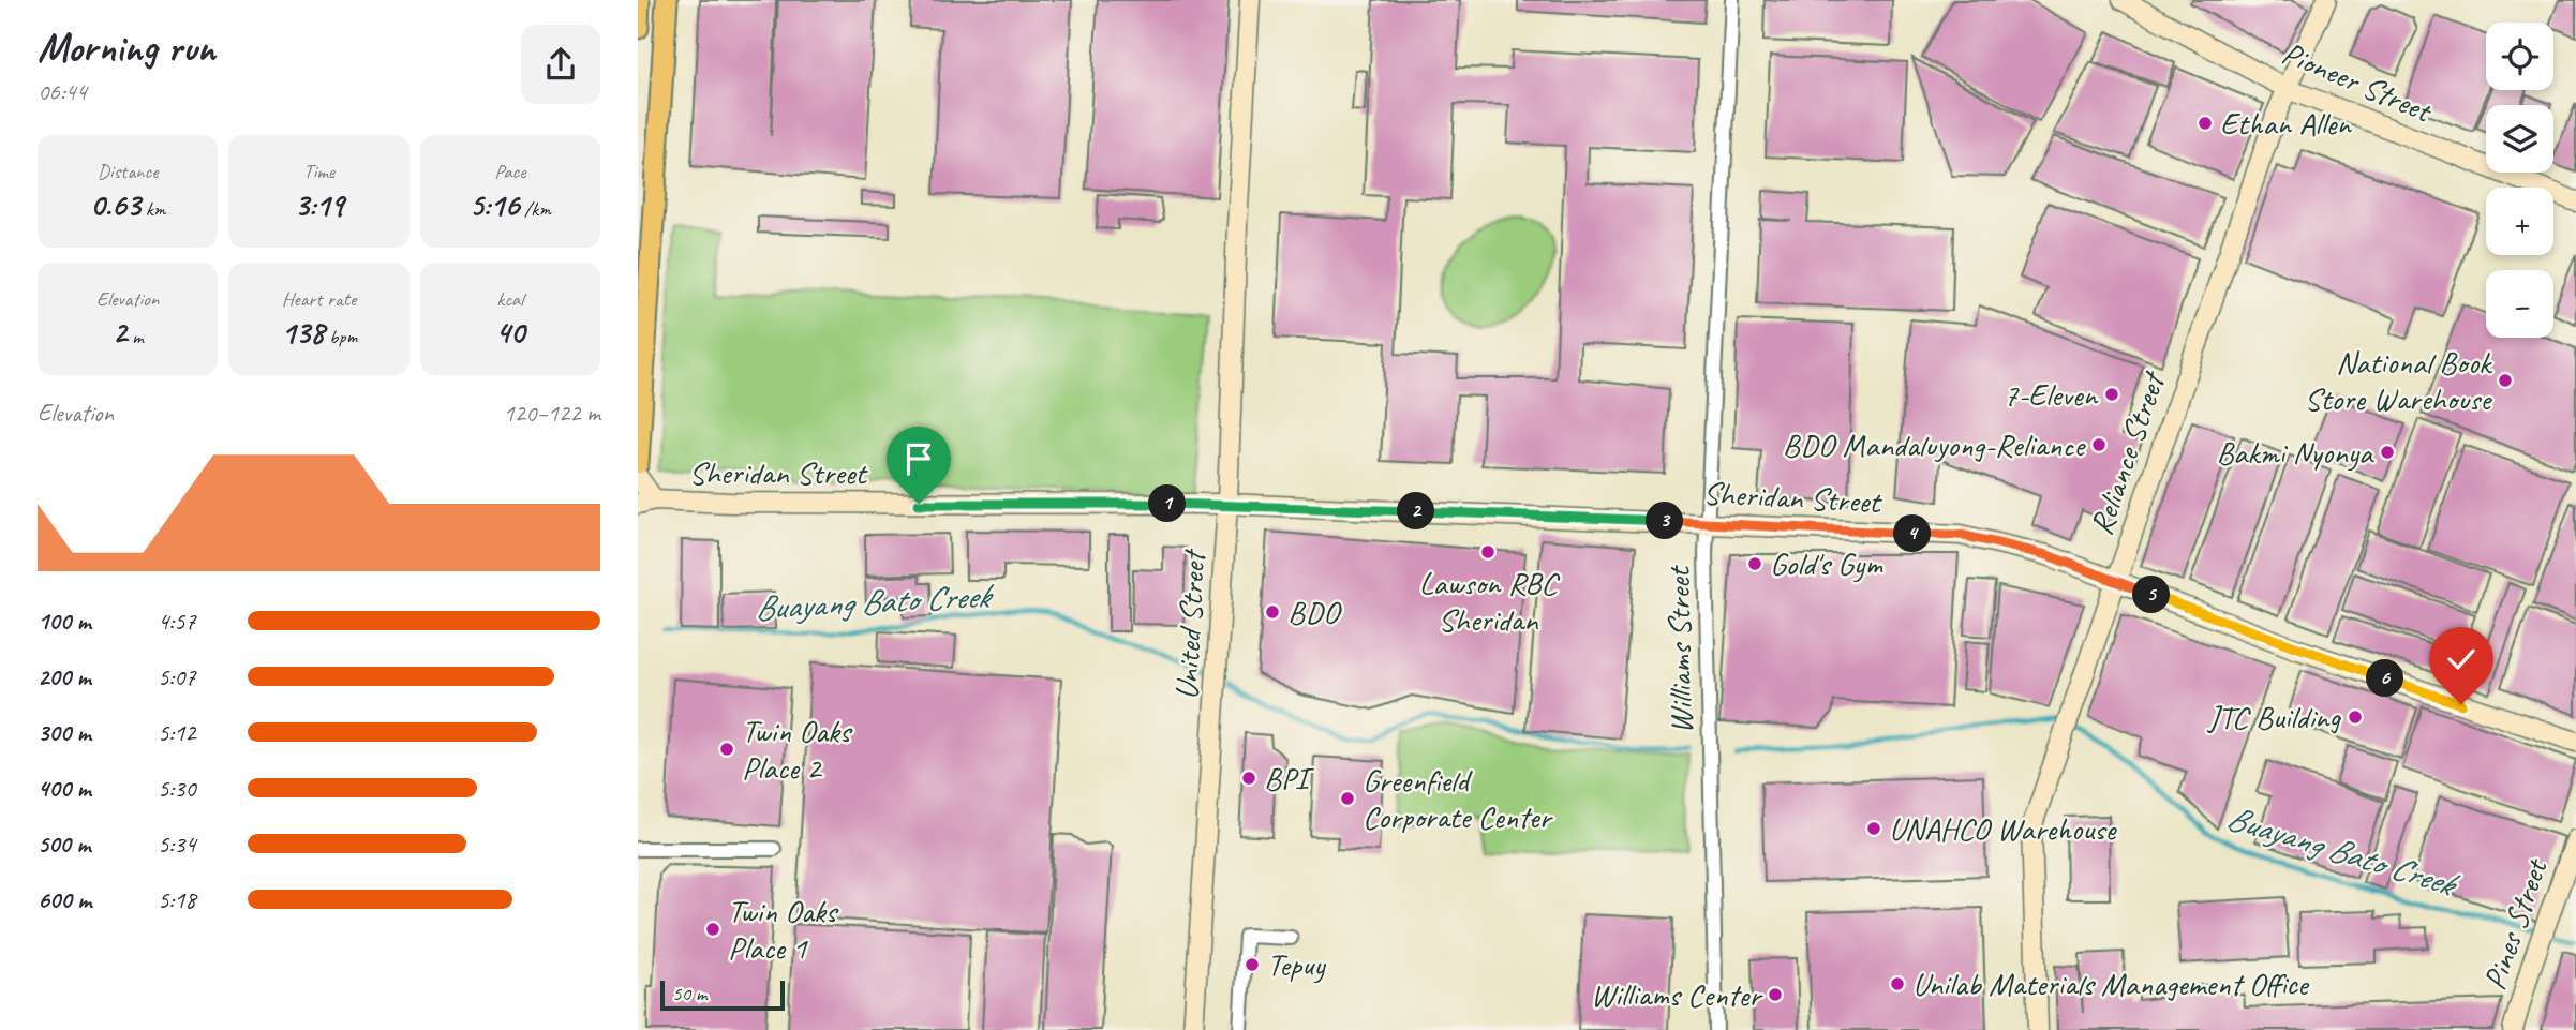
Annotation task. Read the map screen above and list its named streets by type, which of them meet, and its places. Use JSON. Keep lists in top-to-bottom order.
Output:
{
  "streets": {
    "street": [
      "Pioneer Street",
      "Reliance Street",
      "Sheridan Street",
      "United Street",
      "Williams Street",
      "Pines Street"
    ]
  },
  "crossings": [
    ["Pioneer Street", "Reliance Street"],
    ["Reliance Street", "Sheridan Street"],
    ["Sheridan Street", "United Street"],
    ["Sheridan Street", "Williams Street"]
  ],
  "water": ["Buayang Bato Creek"],
  "places": [
    "Ethan Allen",
    "National Book Store Warehouse",
    "7-Eleven",
    "BDO Mandaluyong-Reliance",
    "Bakmi Nyonya",
    "Lawson RBC Sheridan",
    "Gold's Gym",
    "BDO",
    "JTC Building",
    "Twin Oaks Place 2",
    "BPI",
    "Greenfield Corporate Center",
    "UNAHCO Warehouse",
    "Twin Oaks Place 1",
    "Tepuy",
    "Unilab Materials Management Office",
    "Williams Center"
  ],
  "scale_bar": "50 m",
  "page": {
    "heading": ["Morning run", "06:44"],
    "map_buttons": ["+", "−"],
    "stats": [
      ["Distance", "0.63 km"],
      ["Time", "3:19"],
      ["Pace", "5:16 /km"],
      ["Elevation", "2 m"],
      ["Heart rate", "138 bpm"],
      ["kcal", "40"]
    ],
    "chart": ["Elevation", "120–122 m"],
    "pins": [
      "1",
      "2",
      "3",
      "4",
      "5",
      "6"
    ],
    "list": [
      {
        "name": "100 m",
        "note": "4:57"
      },
      {
        "name": "200 m",
        "note": "5:07"
      },
      {
        "name": "300 m",
        "note": "5:12"
      },
      {
        "name": "400 m",
        "note": "5:30"
      },
      {
        "name": "500 m",
        "note": "5:34"
      },
      {
        "name": "600 m",
        "note": "5:18"
      }
    ],
    "scale": "50 m"
  }
}
